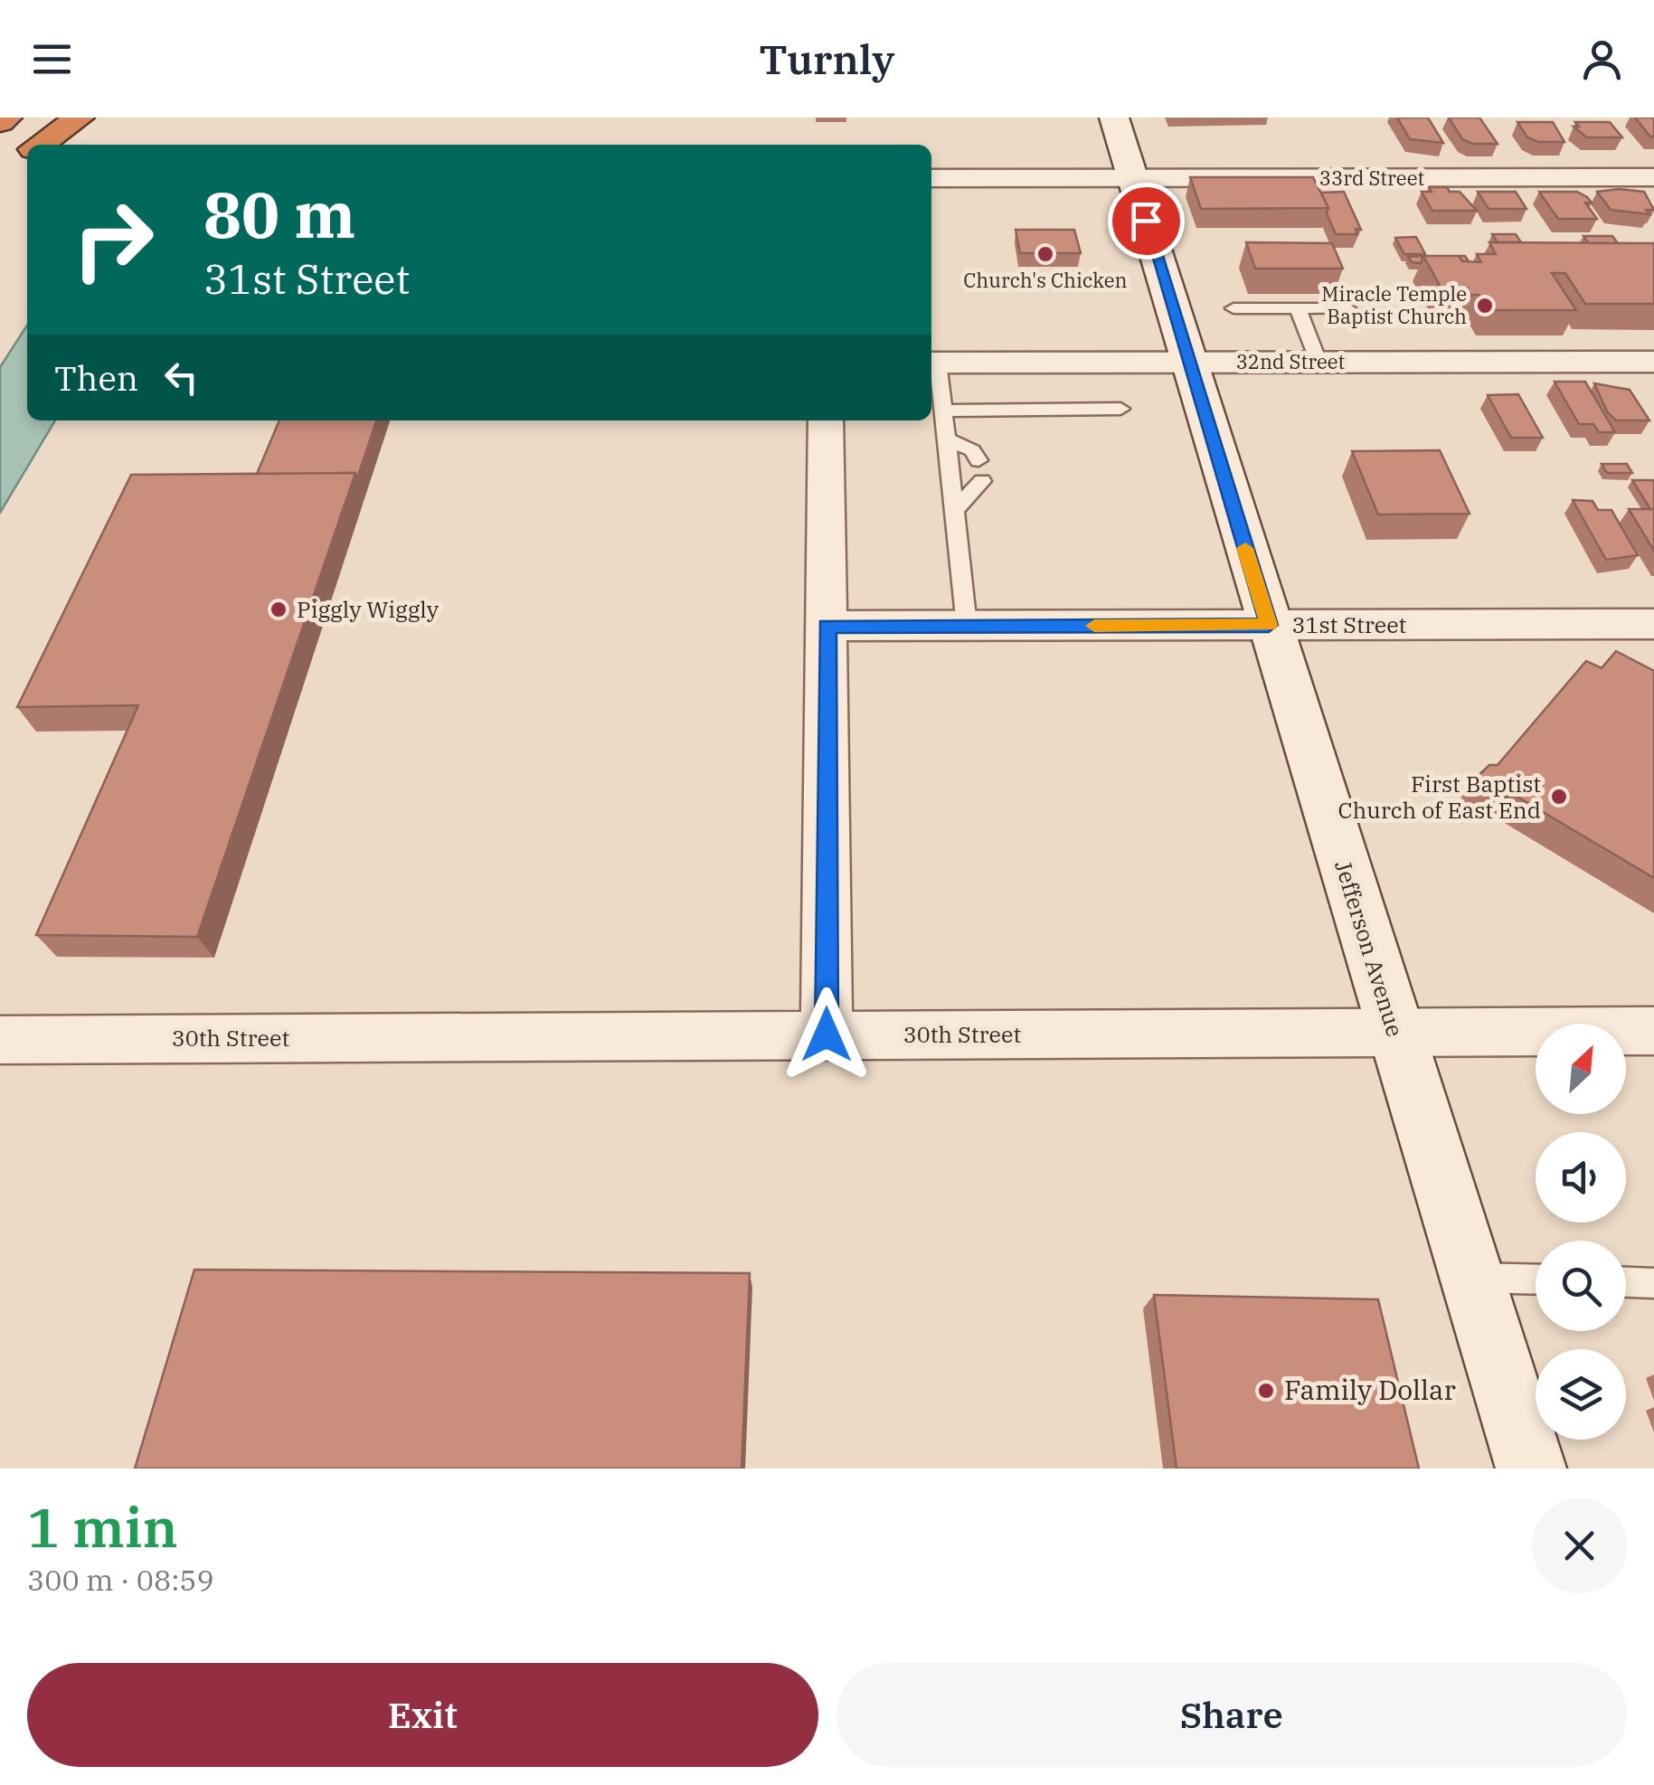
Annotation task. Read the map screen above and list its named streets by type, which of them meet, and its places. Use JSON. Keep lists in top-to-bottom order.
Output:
{
  "streets": {
    "main road": ["Jefferson Avenue"],
    "street": [
      "33rd Street",
      "32nd Street",
      "31st Street",
      "30th Street"
    ]
  },
  "crossings": [
    ["33rd Street", "Jefferson Avenue"],
    ["32nd Street", "Jefferson Avenue"],
    ["31st Street", "Jefferson Avenue"],
    ["Jefferson Avenue", "30th Street"]
  ],
  "places": [
    "Church's Chicken",
    "Miracle Temple Baptist Church",
    "Piggly Wiggly",
    "First Baptist Church of East End",
    "Family Dollar"
  ],
  "north": "top right",
  "page": {
    "header": "Turnly",
    "turn": ["80 m", "31st Street"],
    "then": "Then",
    "heading": ["1 min", "300 m · 08:59"],
    "buttons": ["Exit", "Share"]
  }
}
